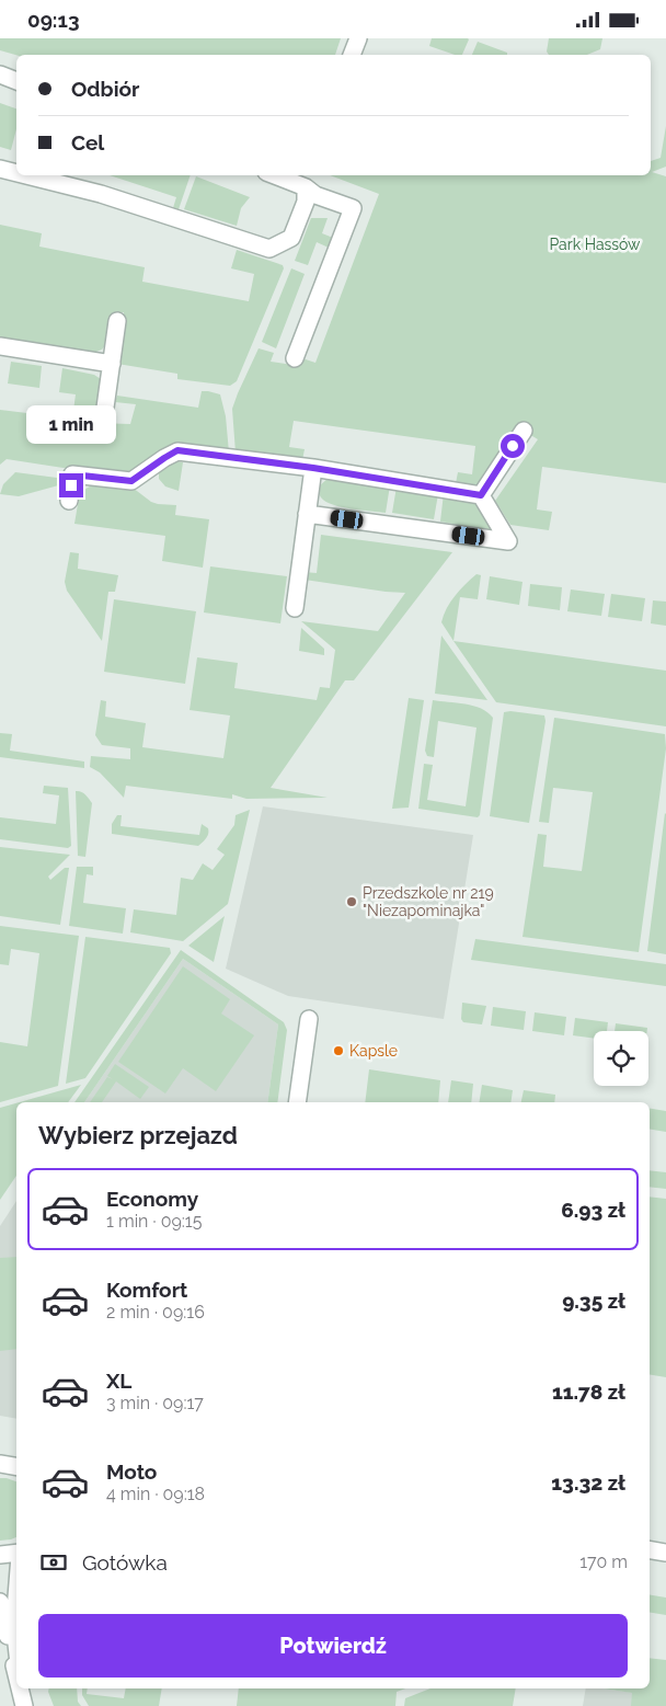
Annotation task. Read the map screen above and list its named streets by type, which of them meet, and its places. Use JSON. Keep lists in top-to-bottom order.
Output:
{
  "parks": ["Park Hassów"],
  "places": ["Przedszkole nr 219 \"Niezapominajka\"", "Kapsle"],
  "page": {
    "status": "09:13",
    "banner": ["Odbiór", "Cel"],
    "bubble": "1 min",
    "heading": "Wybierz przejazd",
    "list": [
      {
        "name": "Economy",
        "note": "1 min · 09:15",
        "value": "6.93 zł"
      },
      {
        "name": "Komfort",
        "note": "2 min · 09:16",
        "value": "9.35 zł"
      },
      {
        "name": "XL",
        "note": "3 min · 09:17",
        "value": "11.78 zł"
      },
      {
        "name": "Moto",
        "note": "4 min · 09:18",
        "value": "13.32 zł"
      }
    ],
    "pay": ["Gotówka", "170 m"],
    "buttons": "Potwierdź"
  }
}
